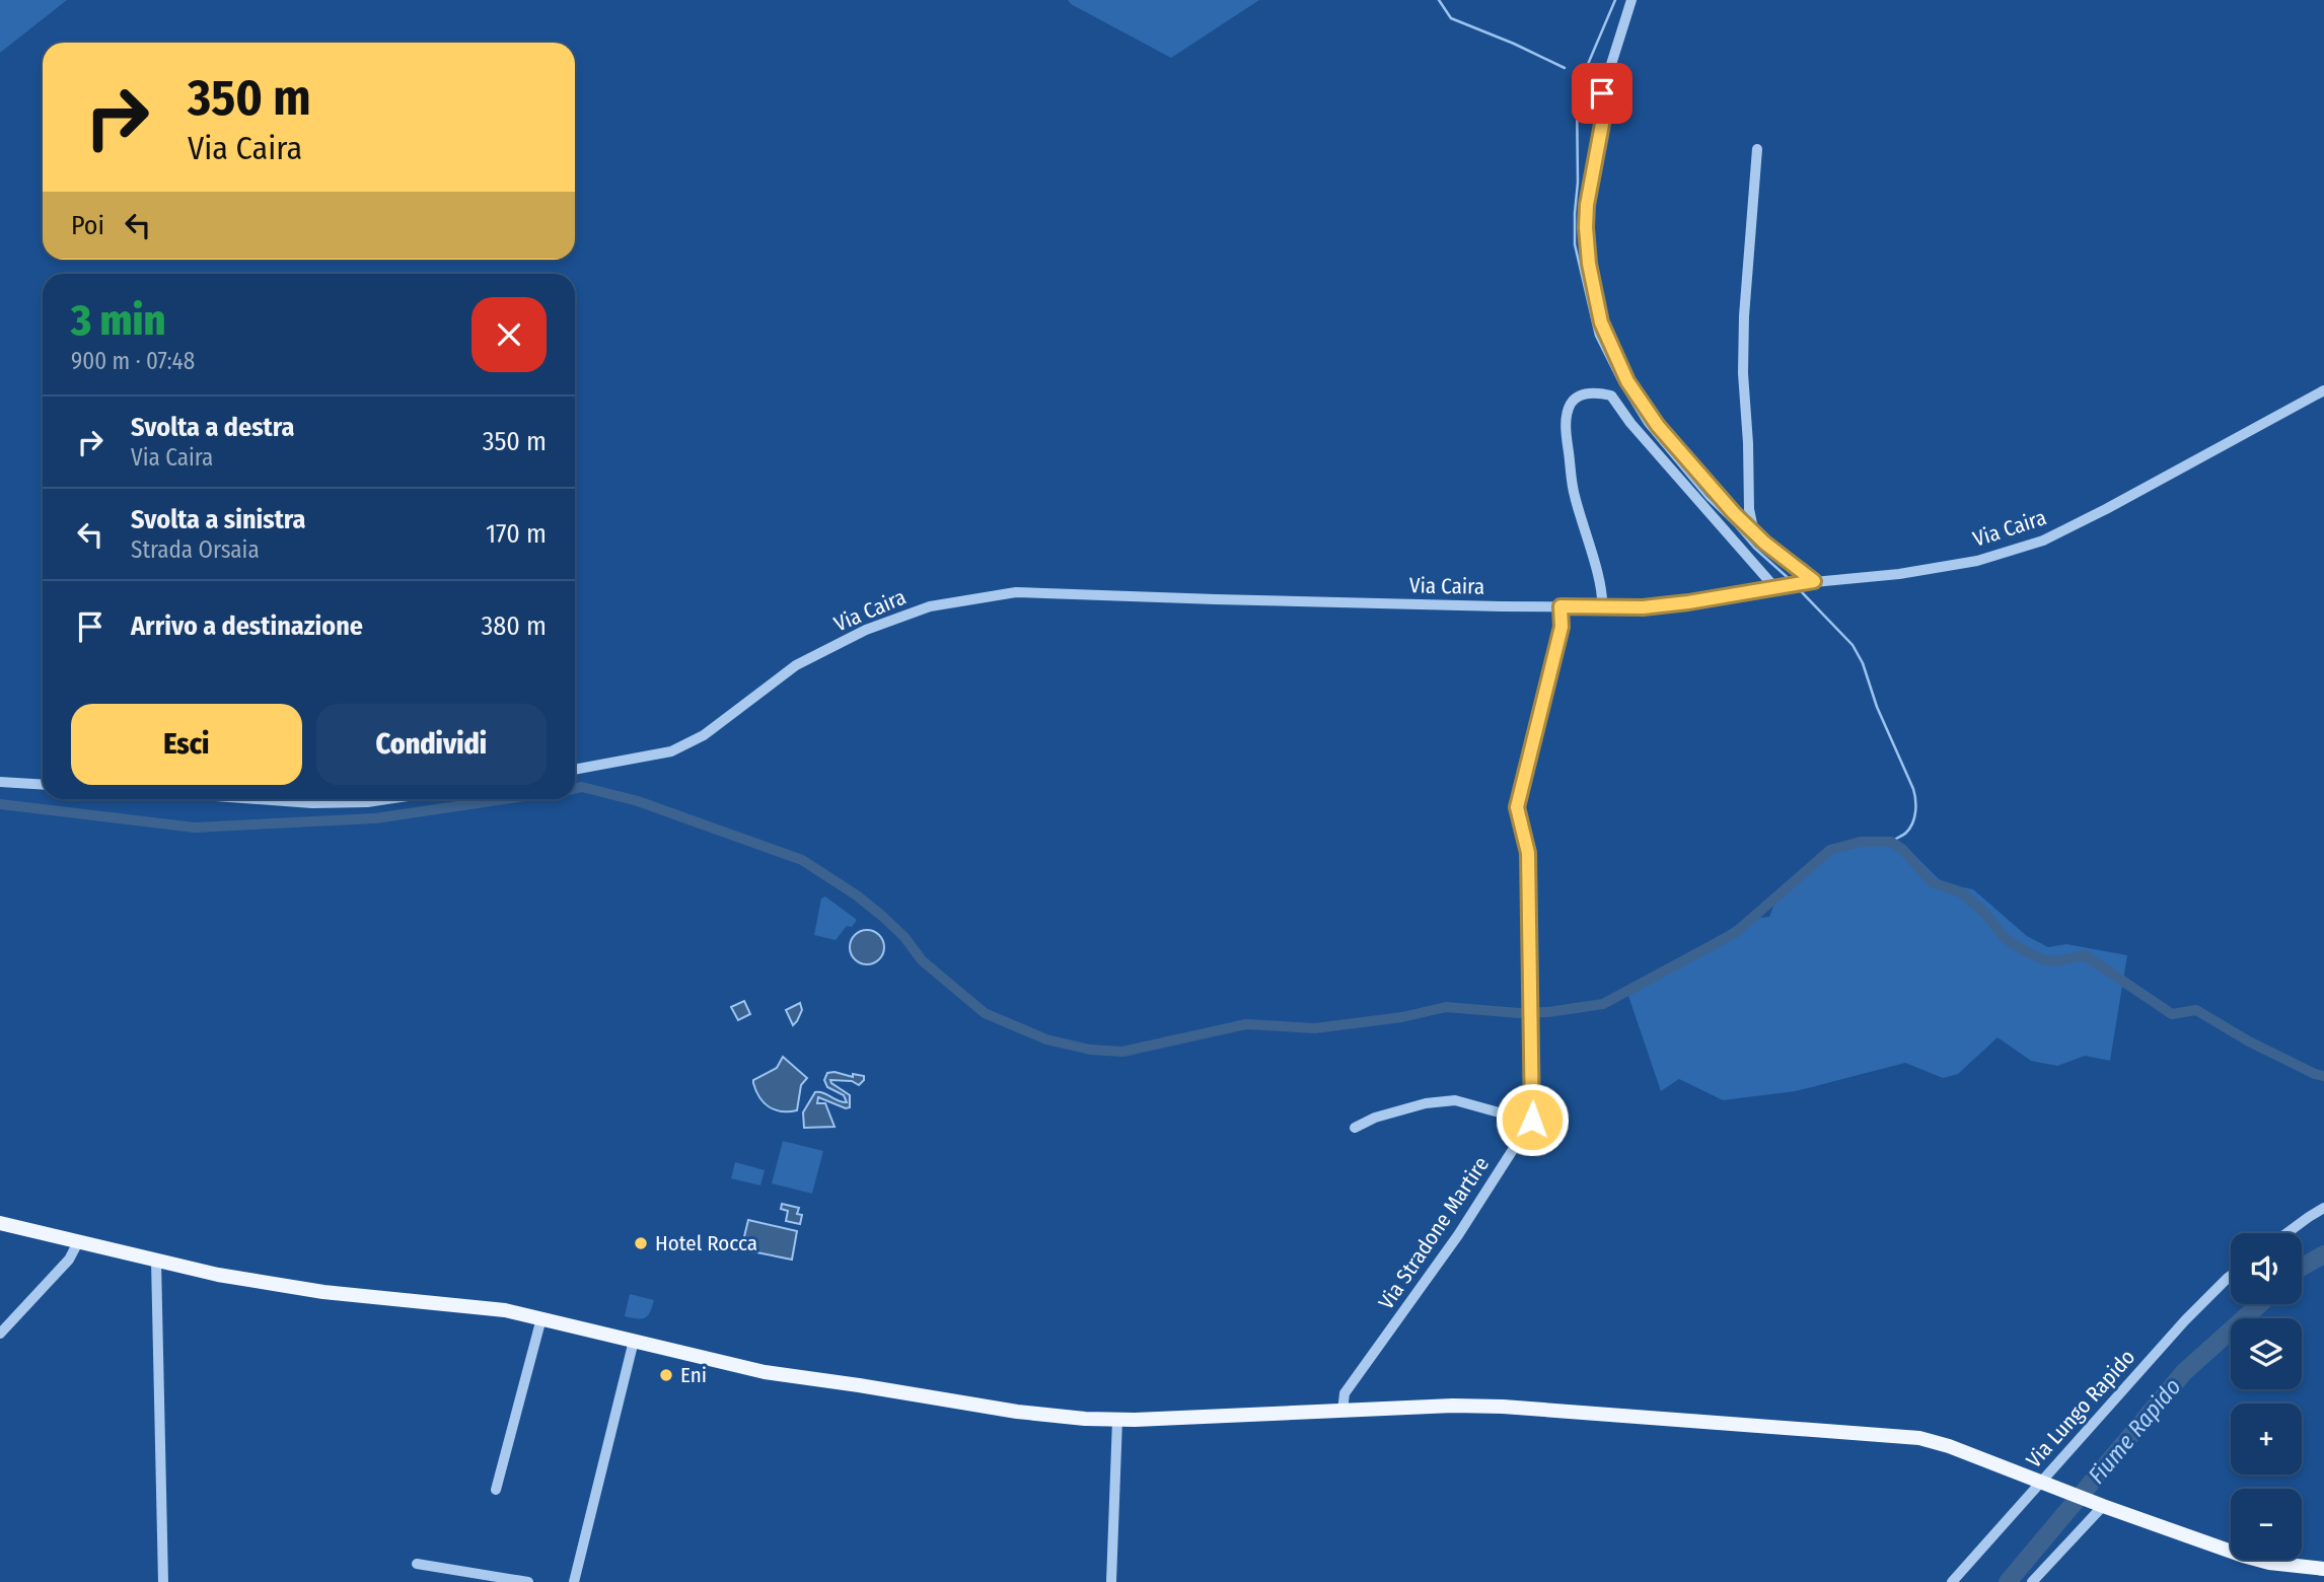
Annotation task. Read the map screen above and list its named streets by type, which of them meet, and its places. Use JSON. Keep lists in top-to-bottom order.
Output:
{
  "streets": {
    "street": ["Via Caira", "Via Stradone Martire", "Via Lungo Rapido"]
  },
  "water": ["Fiume Rapido"],
  "places": ["Hotel Rocca", "Eni"],
  "page": {
    "turn": ["350 m", "Via Caira"],
    "then": "Poi",
    "heading": ["3 min", "900 m · 07:48"],
    "list": [
      {
        "name": "Svolta a destra",
        "note": "Via Caira",
        "value": "350 m"
      },
      {
        "name": "Svolta a sinistra",
        "note": "Strada Orsaia",
        "value": "170 m"
      },
      {
        "name": "Arrivo a destinazione",
        "value": "380 m"
      }
    ],
    "buttons": ["Esci", "Condividi"],
    "map_buttons": ["+", "−"]
  }
}
